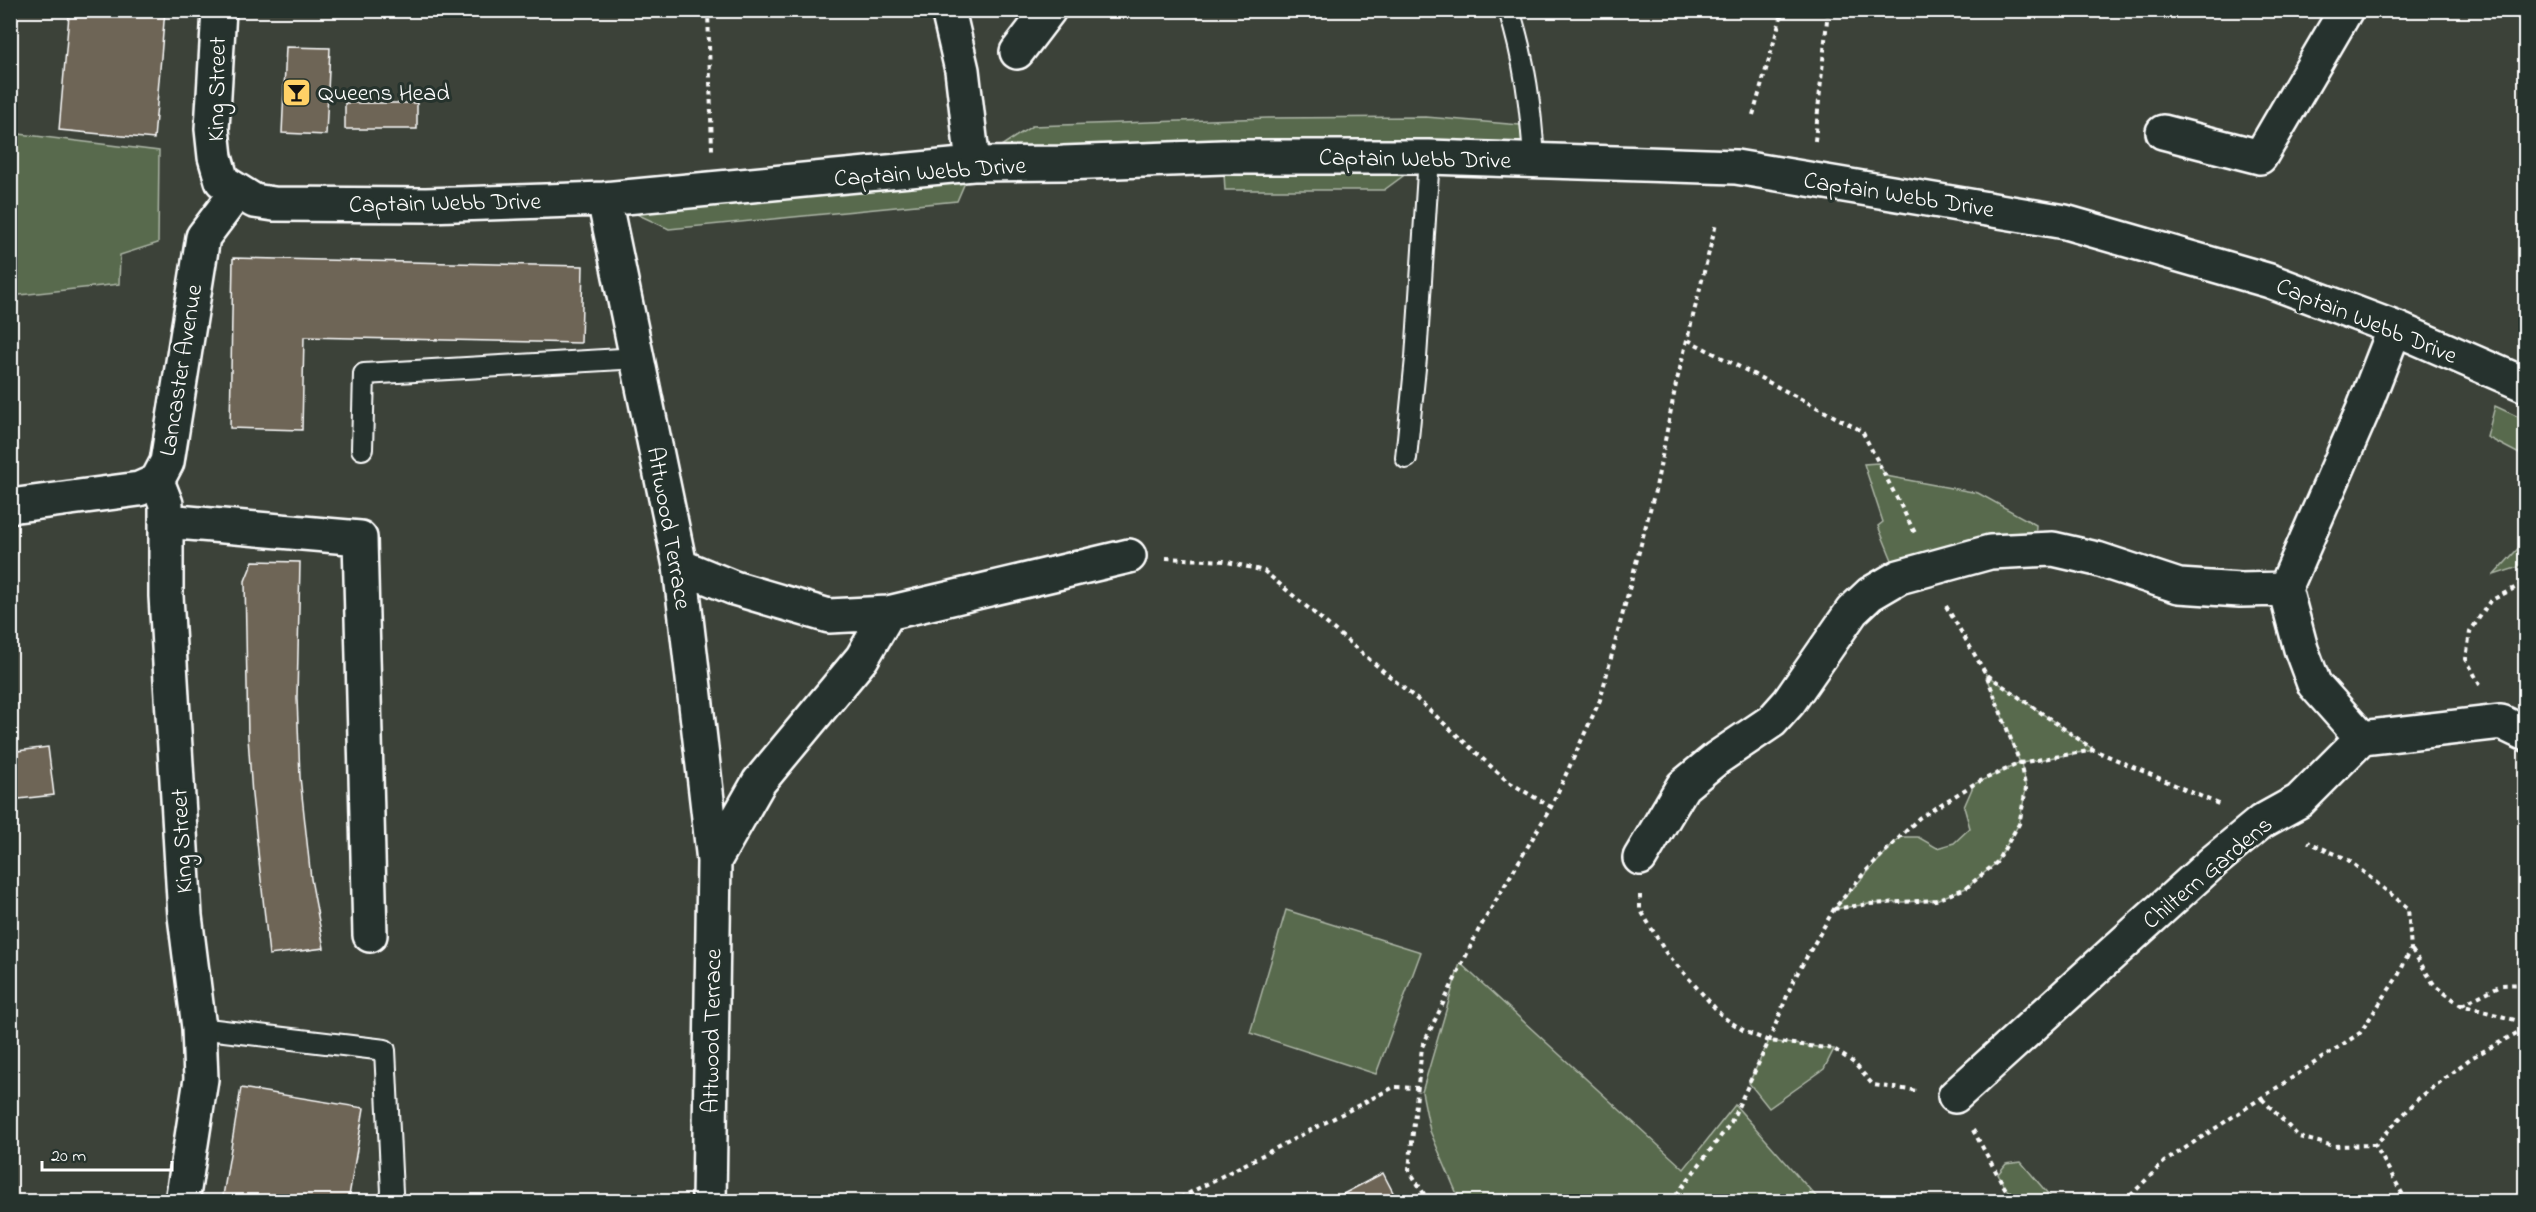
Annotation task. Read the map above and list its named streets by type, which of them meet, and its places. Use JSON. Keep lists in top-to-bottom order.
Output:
{
  "streets": {
    "street": [
      "King Street",
      "Captain Webb Drive",
      "Lancaster Avenue",
      "Attwood Terrace",
      "Chiltern Gardens"
    ]
  },
  "crossings": [
    ["King Street", "Captain Webb Drive"],
    ["King Street", "Lancaster Avenue"],
    ["Captain Webb Drive", "Attwood Terrace"]
  ],
  "places": {
    "bar": ["Queens Head"]
  },
  "scale_bar": "20 m"
}
